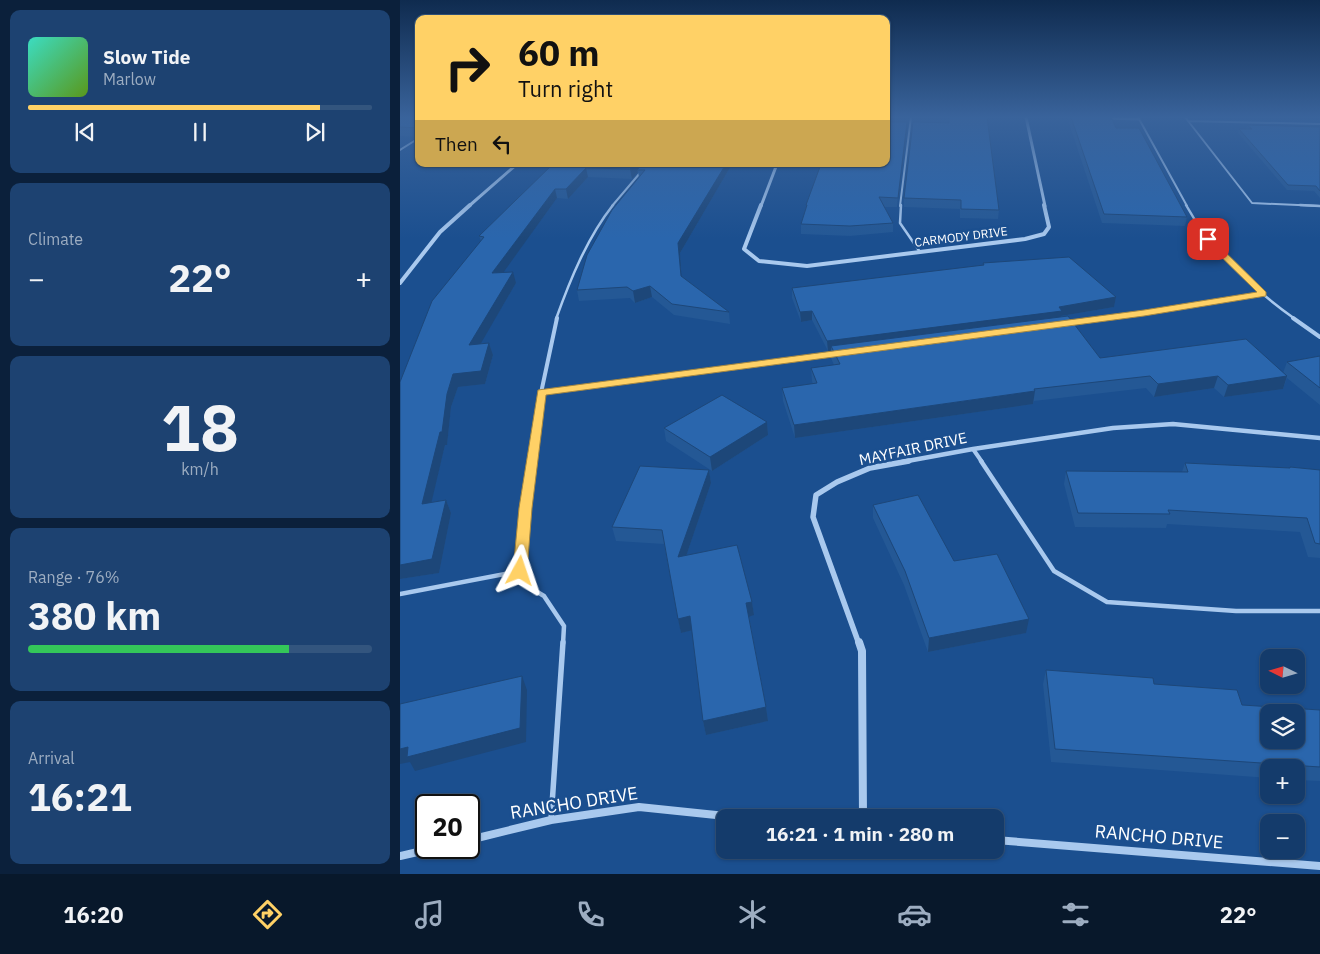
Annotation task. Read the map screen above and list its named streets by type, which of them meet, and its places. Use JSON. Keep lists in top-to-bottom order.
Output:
{
  "streets": {
    "street": ["CARMODY DRIVE", "MAYFAIR DRIVE", "RANCHO DRIVE"]
  },
  "north": "left",
  "page": {
    "turn": ["60 m", "Turn right"],
    "song": ["Slow Tide", "Marlow"],
    "then": "Then",
    "tile": [
      "Climate",
      ["18", "km/h"],
      ["Range · 76%", "380 km"],
      ["Arrival", "16:21"]
    ],
    "heat": ["−", "22°", "+"],
    "map_buttons": ["+", "−"],
    "limit": "20",
    "trip": "16:21 · 1 min · 280 m",
    "tabs": ["16:20", "22°"]
  }
}
